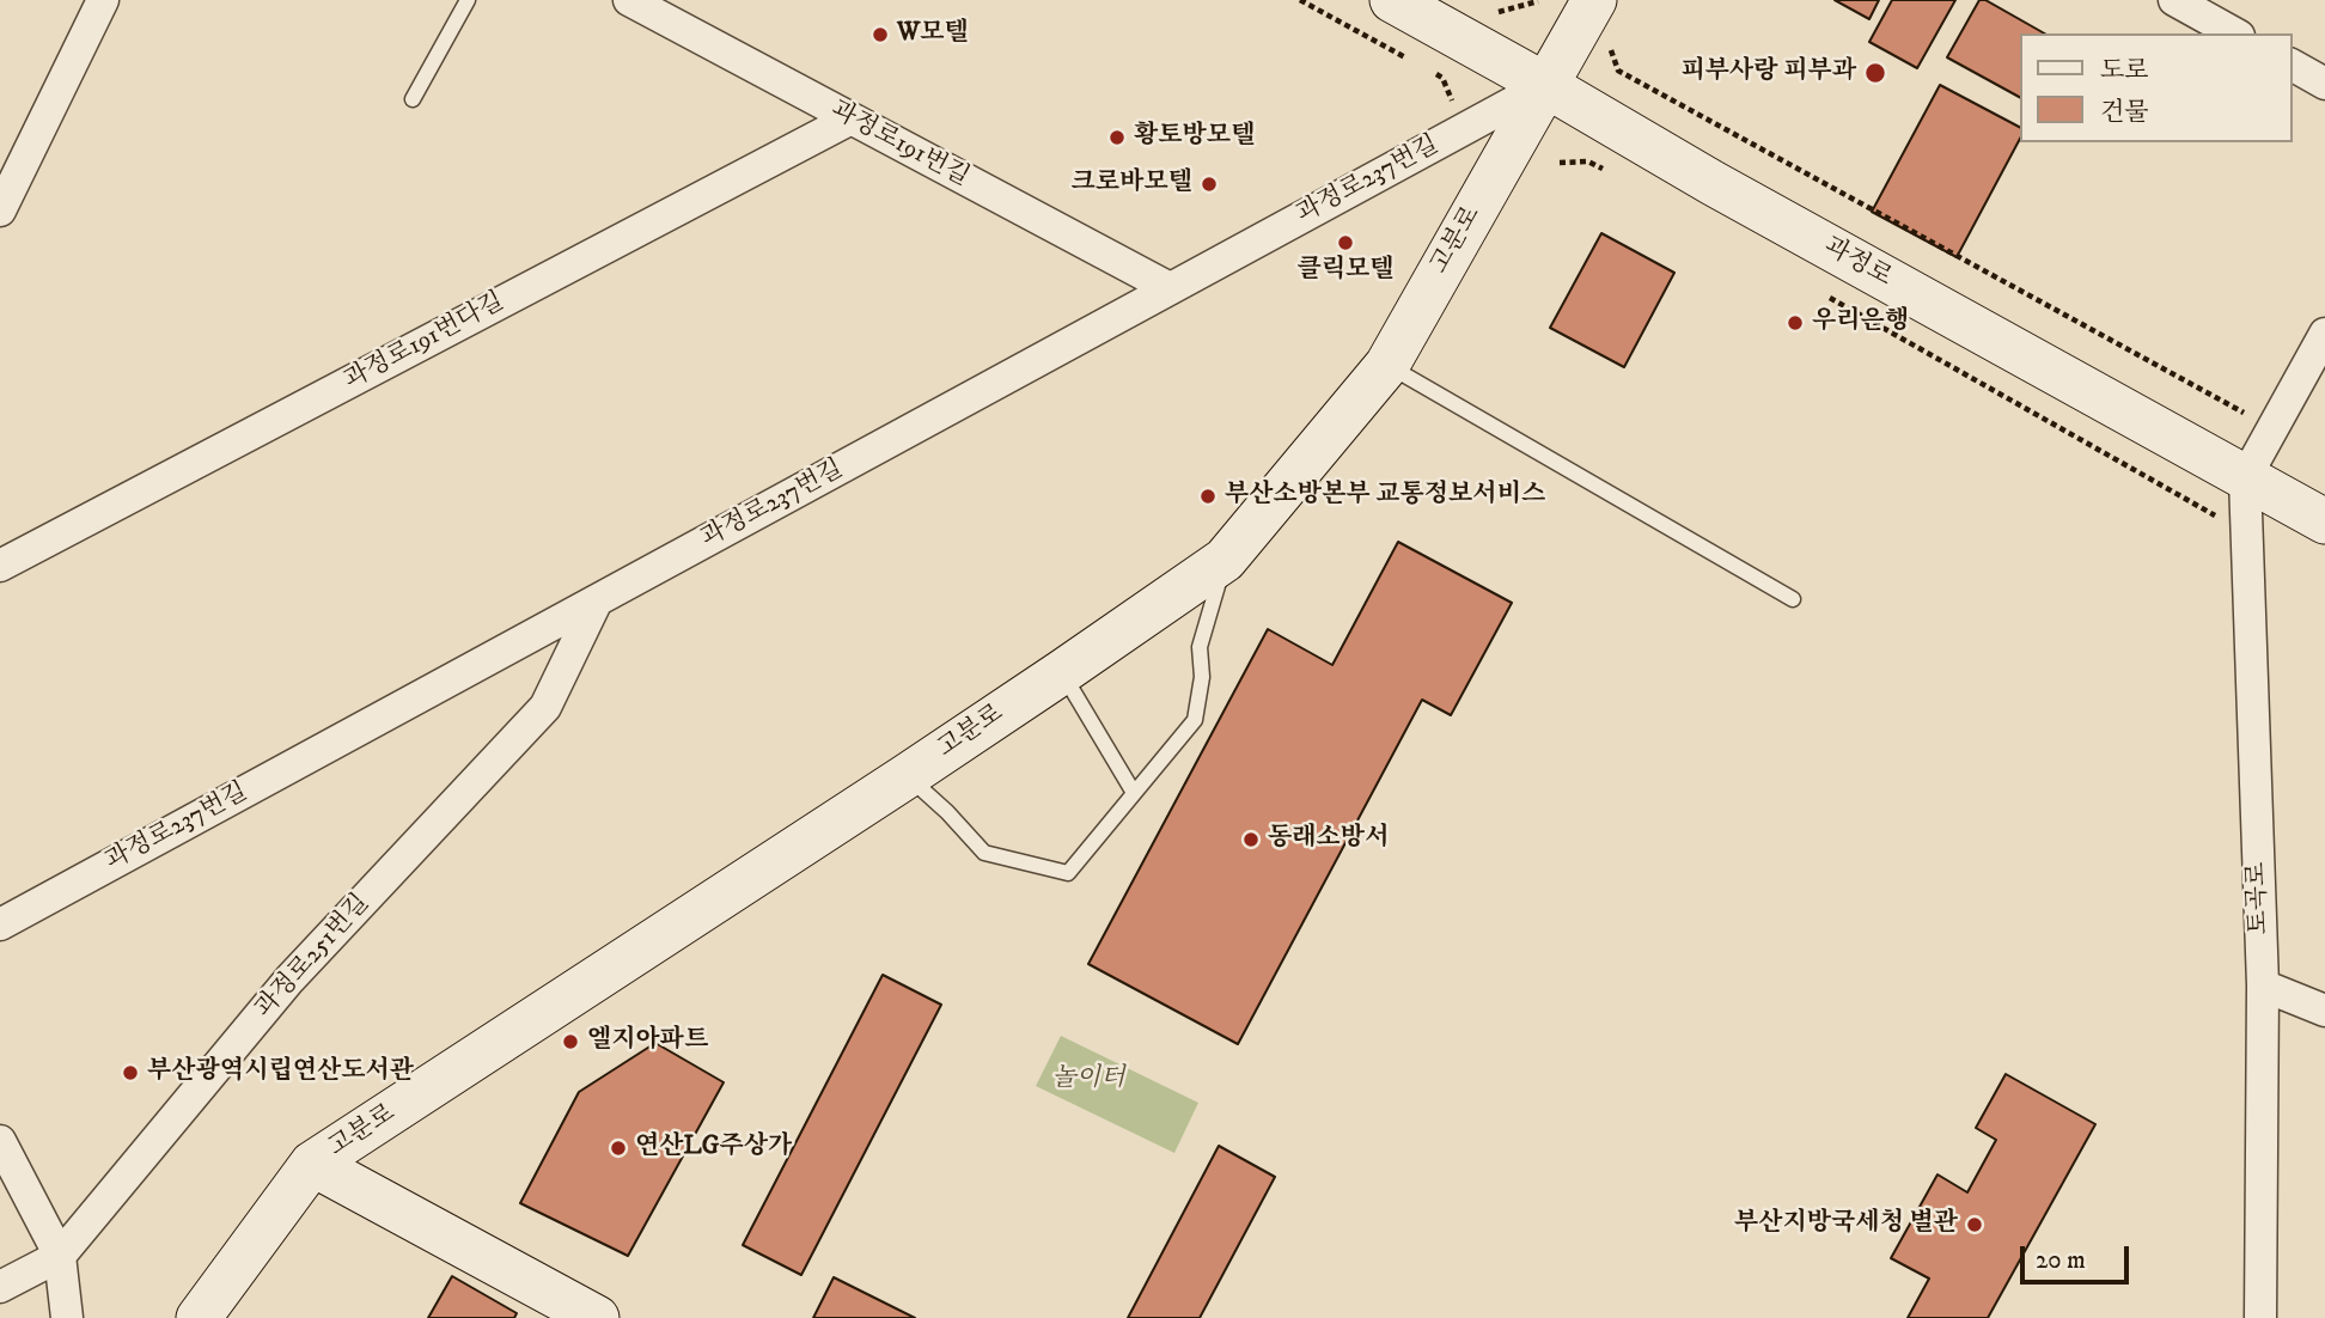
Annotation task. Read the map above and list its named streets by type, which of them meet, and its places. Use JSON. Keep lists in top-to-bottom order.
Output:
{
  "streets": {
    "main road": ["고분로", "과정로"],
    "street": [
      "과정로191번길",
      "과정로237번길",
      "과정로191번다길",
      "토곡로",
      "과정로251번길"
    ]
  },
  "crossings": [
    ["과정로191번길", "과정로237번길"],
    ["과정로191번길", "과정로191번다길"],
    ["과정로237번길", "고분로"],
    ["과정로237번길", "과정로"],
    ["과정로237번길", "과정로251번길"],
    ["고분로", "과정로"],
    ["과정로", "토곡로"]
  ],
  "parks": ["놀이터"],
  "places": [
    "W모텔",
    "피부사랑 피부과",
    "황토방모텔",
    "크로바모텔",
    "클릭모텔",
    "우리은행",
    "부산소방본부 교통정보서비스",
    "동래소방서",
    "엘지아파트",
    "부산광역시립연산도서관",
    "연산LG주상가",
    "부산지방국세청 별관"
  ],
  "legend": ["도로", "건물"],
  "scale_bar": "20 m"
}
